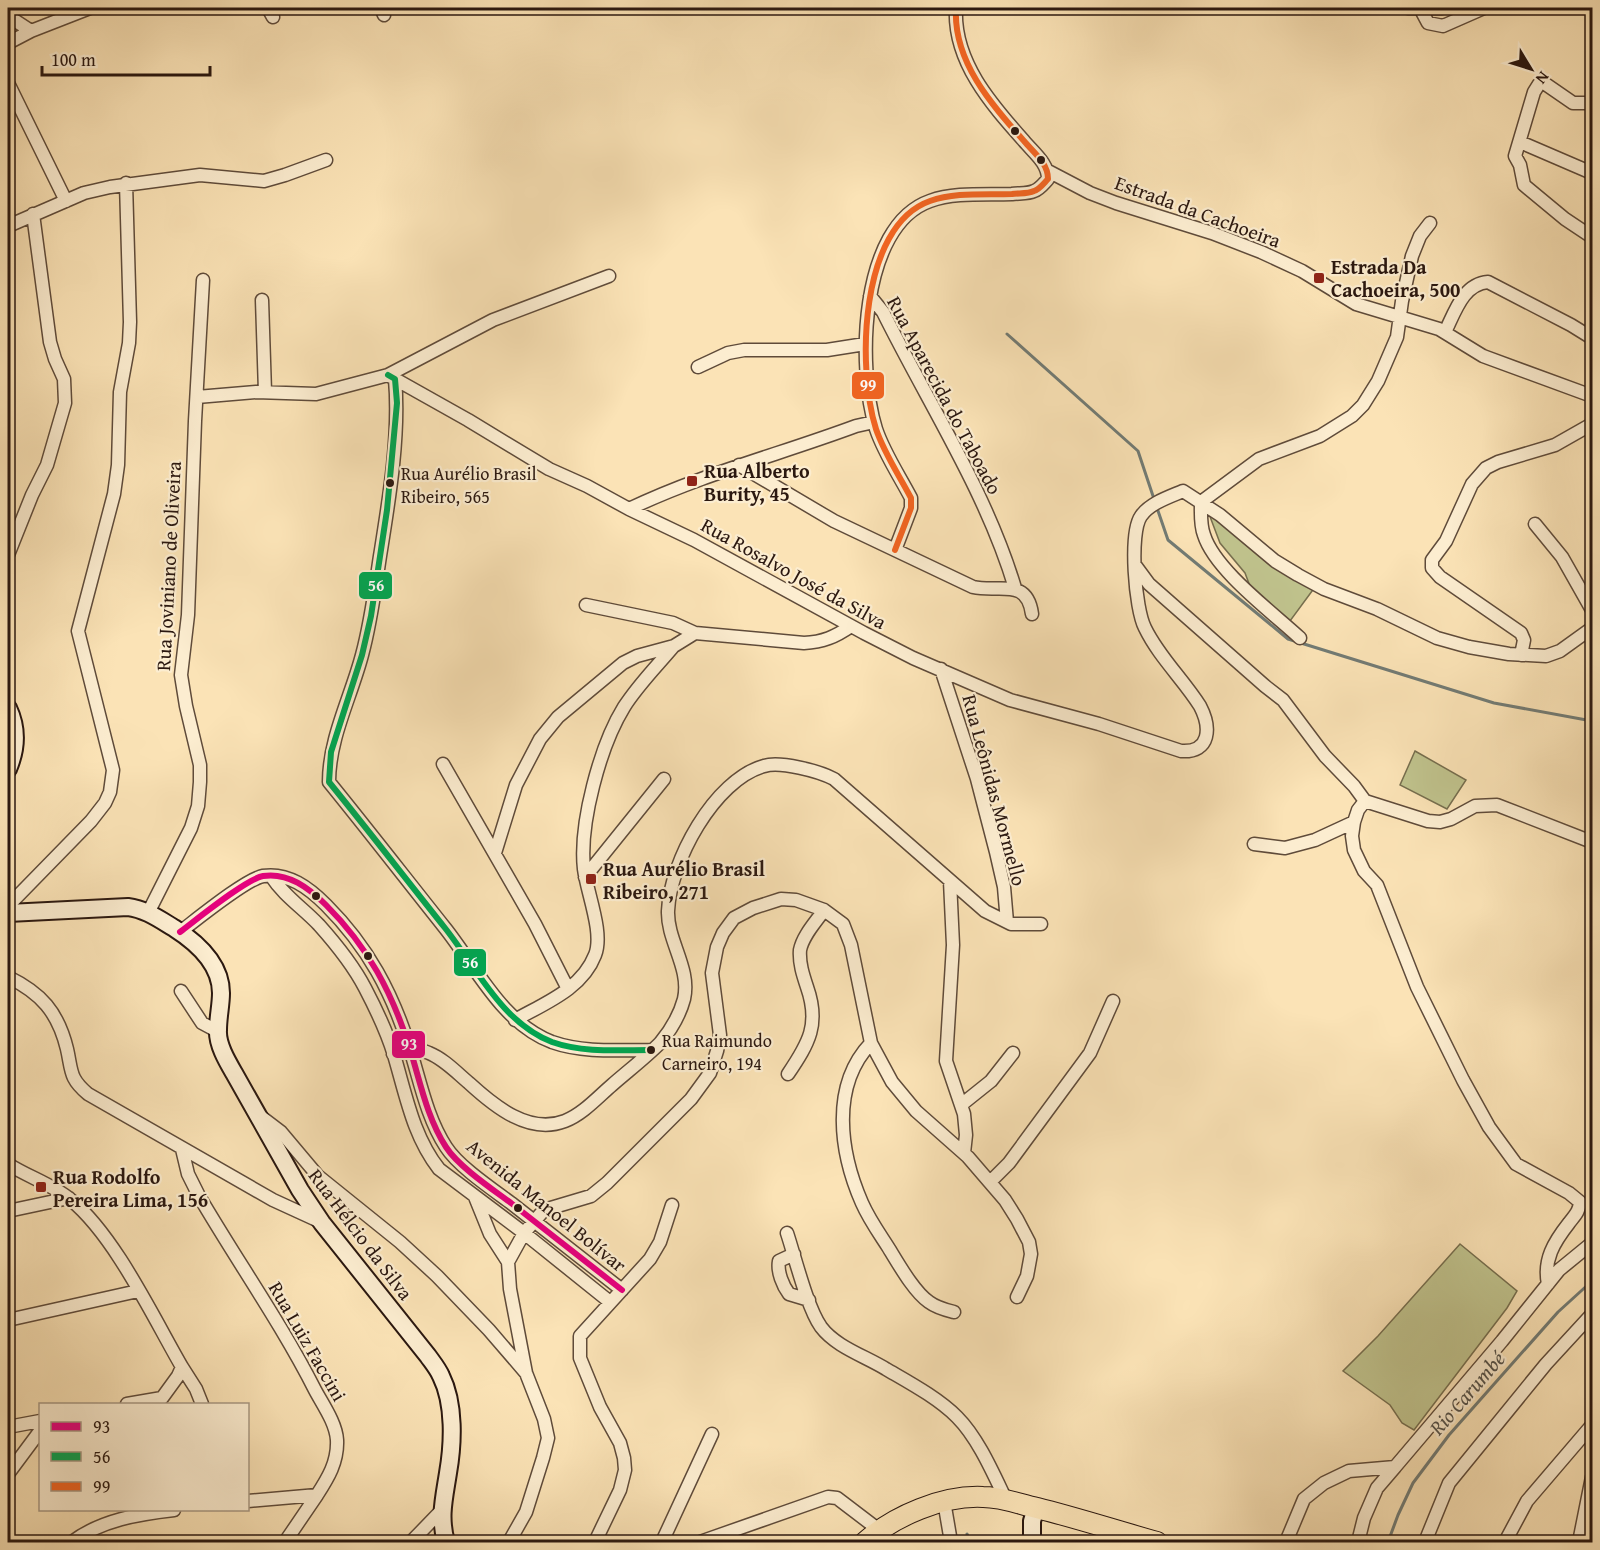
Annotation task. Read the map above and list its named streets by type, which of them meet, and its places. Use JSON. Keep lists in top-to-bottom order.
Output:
{
  "streets": {
    "street": [
      "Estrada da Cachoeira",
      "Rua Aparecida do Taboado",
      "Rua Joviniano de Oliveira",
      "Rua Rosalvo José da Silva",
      "Rua Leônidas Mormello",
      "Avenida Manoel Bolívar",
      "Rua Hélcio da Silva",
      "Rua Luiz Faccini"
    ]
  },
  "crossings": [
    ["Estrada da Cachoeira", "Rua Aparecida do Taboado"],
    ["Rua Joviniano de Oliveira", "Rua Hélcio da Silva"],
    ["Rua Rosalvo José da Silva", "Rua Leônidas Mormello"]
  ],
  "water": ["Rio Carumbé"],
  "places": {
    "transit": [
      "Estrada Da Cachoeira, 500",
      "Rua Alberto Burity, 45",
      "Rua Aurélio Brasil Ribeiro, 271",
      "Rua Rodolfo Pereira Lima, 156"
    ],
    "other": ["Rua Aurélio Brasil Ribeiro, 565", "Rua Raimundo Carneiro, 194"]
  },
  "lines": ["transit line 99", "transit line 56", "transit line 93"],
  "legend": ["93", "56", "99"],
  "scale_bar": "100 m",
  "north": "bottom right"
}
